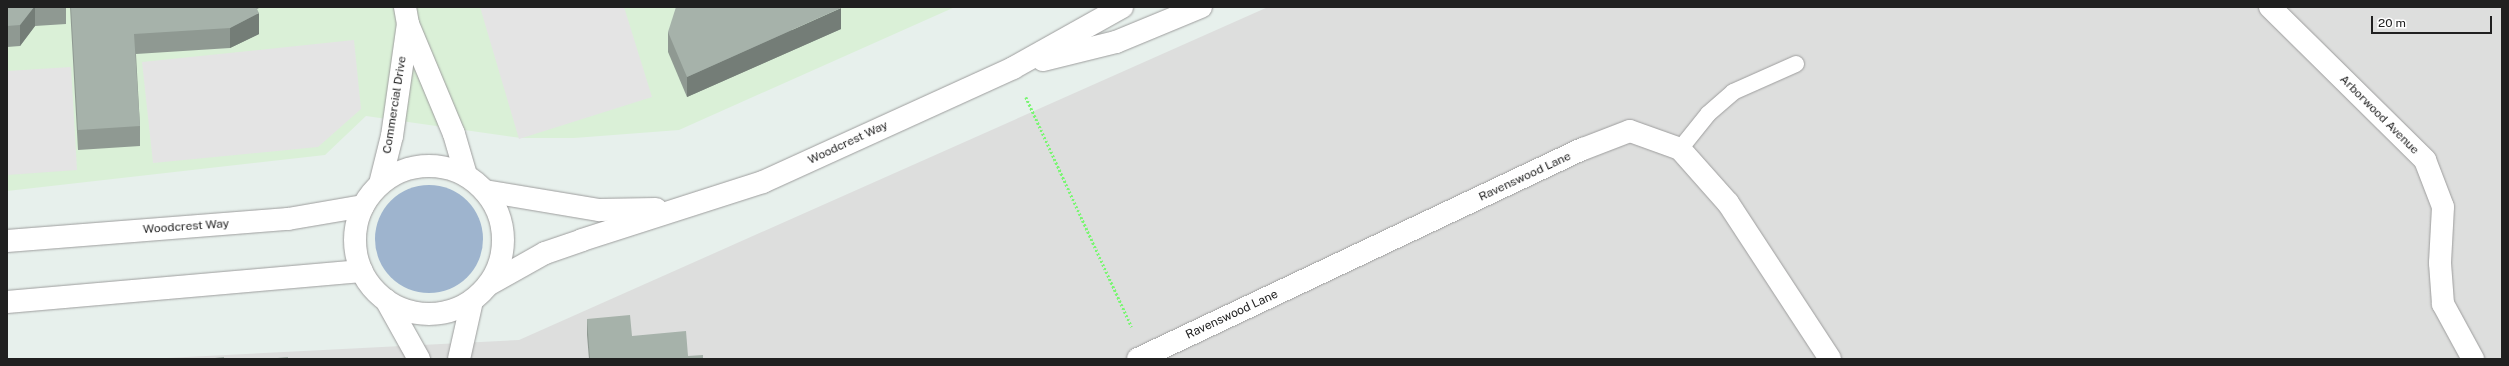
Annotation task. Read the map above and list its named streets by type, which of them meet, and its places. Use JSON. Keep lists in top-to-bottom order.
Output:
{
  "streets": {
    "street": [
      "Commercial Drive",
      "Arborwood Avenue",
      "Woodcrest Way",
      "Ravenswood Lane"
    ]
  },
  "scale_bar": "20 m"
}
